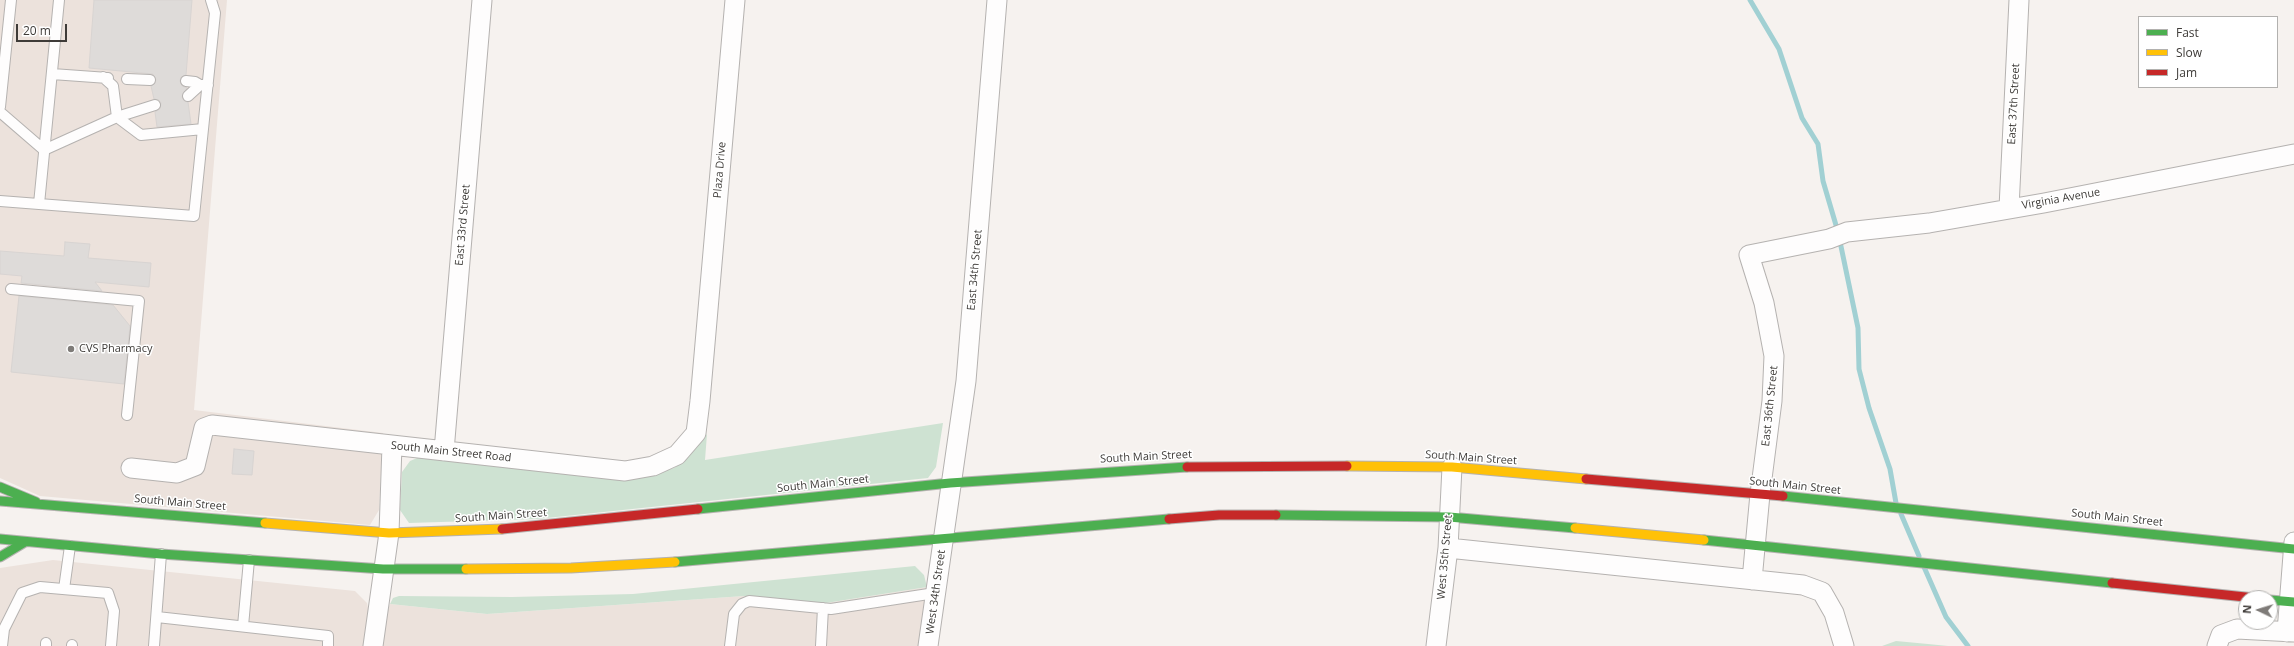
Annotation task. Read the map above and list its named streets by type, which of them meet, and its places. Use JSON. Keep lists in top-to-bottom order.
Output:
{
  "streets": {
    "main road": ["South Main Street"],
    "street": [
      "East 37th Street",
      "Plaza Drive",
      "Virginia Avenue",
      "East 33rd Street",
      "East 34th Street",
      "East 36th Street",
      "South Main Street Road",
      "West 35th Street",
      "West 34th Street"
    ]
  },
  "crossings": [
    ["East 37th Street", "Virginia Avenue"],
    ["Plaza Drive", "South Main Street Road"],
    ["Virginia Avenue", "East 36th Street"],
    ["East 33rd Street", "South Main Street Road"],
    ["East 34th Street", "South Main Street"],
    ["East 34th Street", "West 34th Street"],
    ["East 36th Street", "South Main Street"],
    ["South Main Street", "West 35th Street"]
  ],
  "places": ["CVS Pharmacy"],
  "legend": ["Fast", "Slow", "Jam"],
  "scale_bar": "20 m",
  "north": "left"
}
